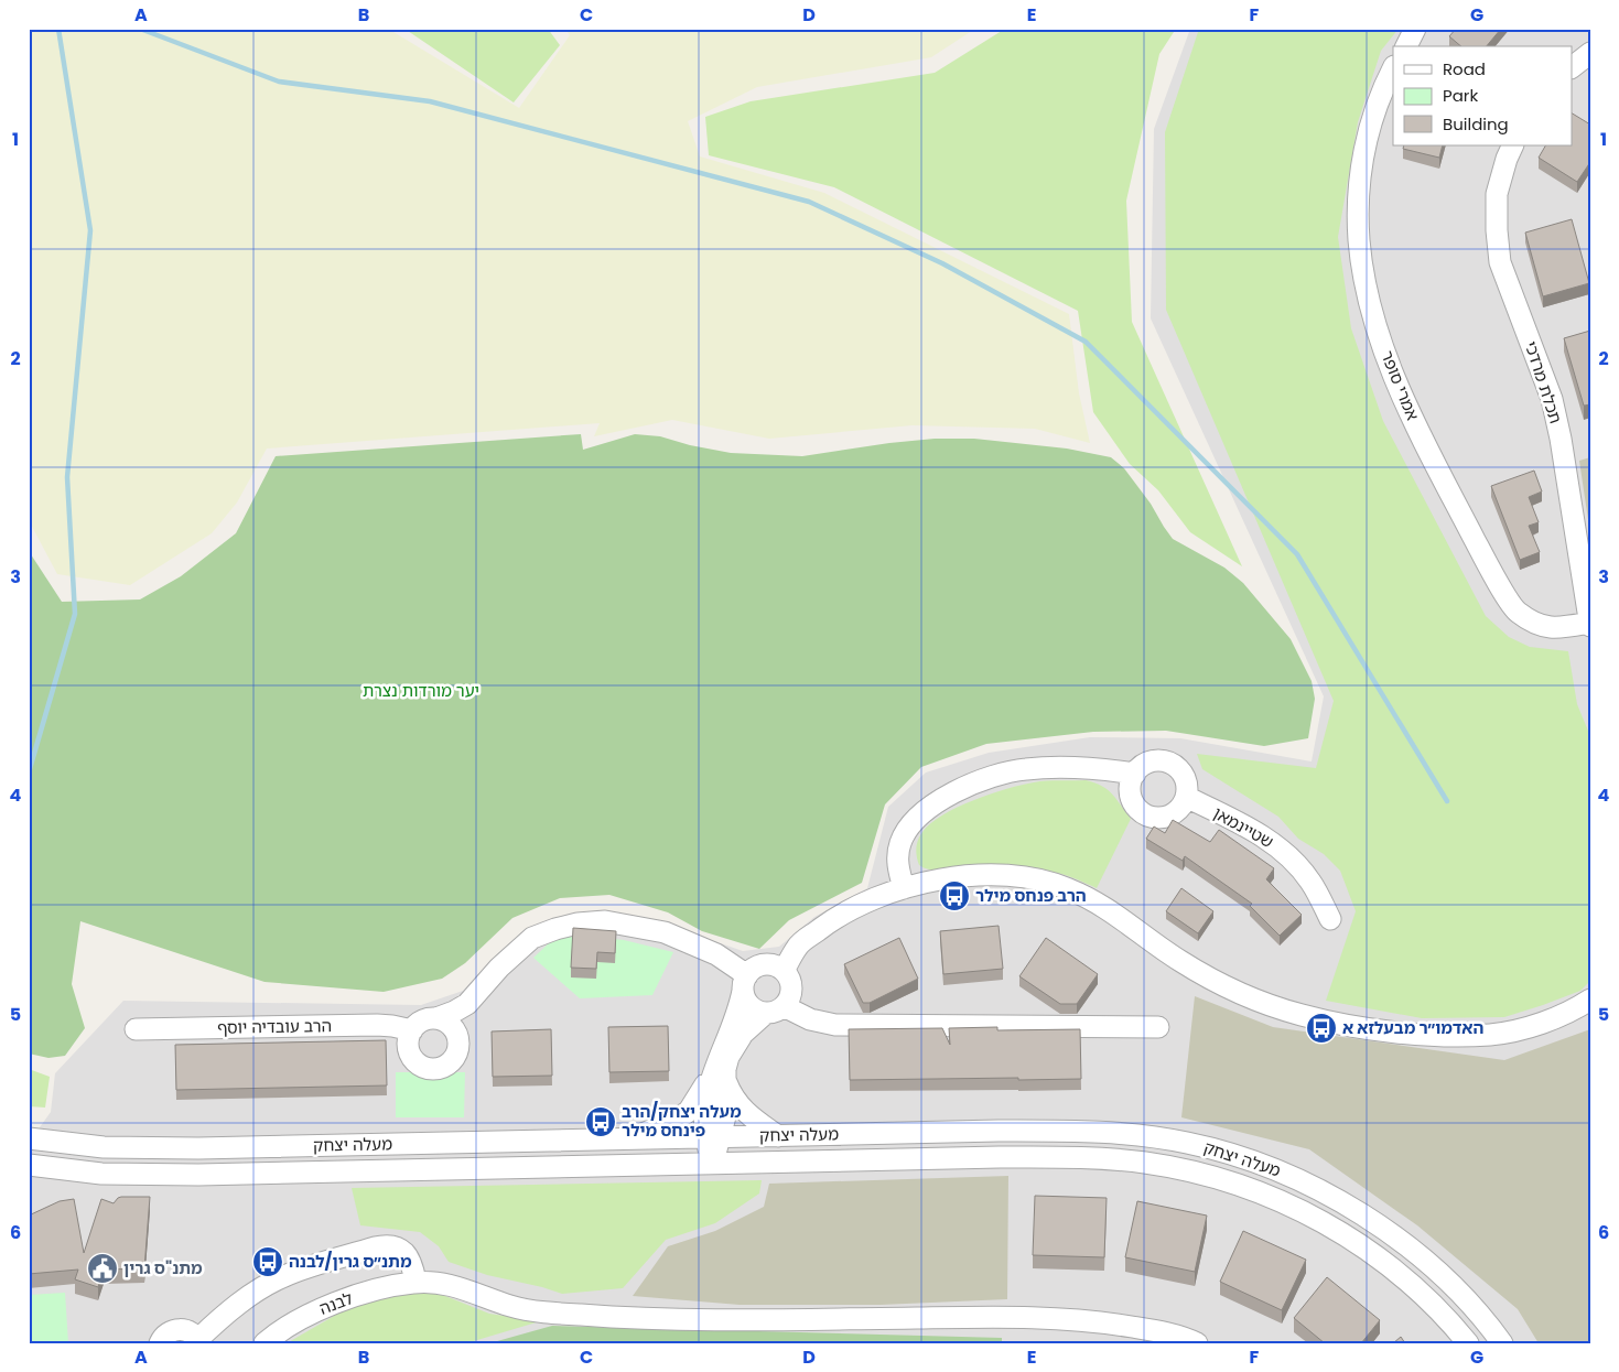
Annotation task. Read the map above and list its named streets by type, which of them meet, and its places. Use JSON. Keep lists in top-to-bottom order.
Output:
{
  "streets": {
    "street": [
      "תכלת מרדכי",
      "אמרי סופר",
      "שטיינמאן",
      "הרב עובדיה יוסף",
      "מעלה יצחק",
      "לבנה"
    ]
  },
  "crossings": [
    ["תכלת מרדכי", "אמרי סופר"]
  ],
  "parks": ["יער מורדות נצרת"],
  "places": {
    "bus stop": [
      "הרב פנחס מילר",
      "האדמו״ר מבעלזא א",
      "מעלה יצחק/הרב פינחס מילר",
      "מתנ״ס גרין/לבנה"
    ],
    "public building": ["מתנ\"ס גרין"]
  },
  "legend": ["Road", "Park", "Building"],
  "grid": {
    "columns": [
      "A",
      "B",
      "C",
      "D",
      "E",
      "F",
      "G"
    ],
    "rows": [
      "1",
      "2",
      "3",
      "4",
      "5",
      "6"
    ]
  }
}
